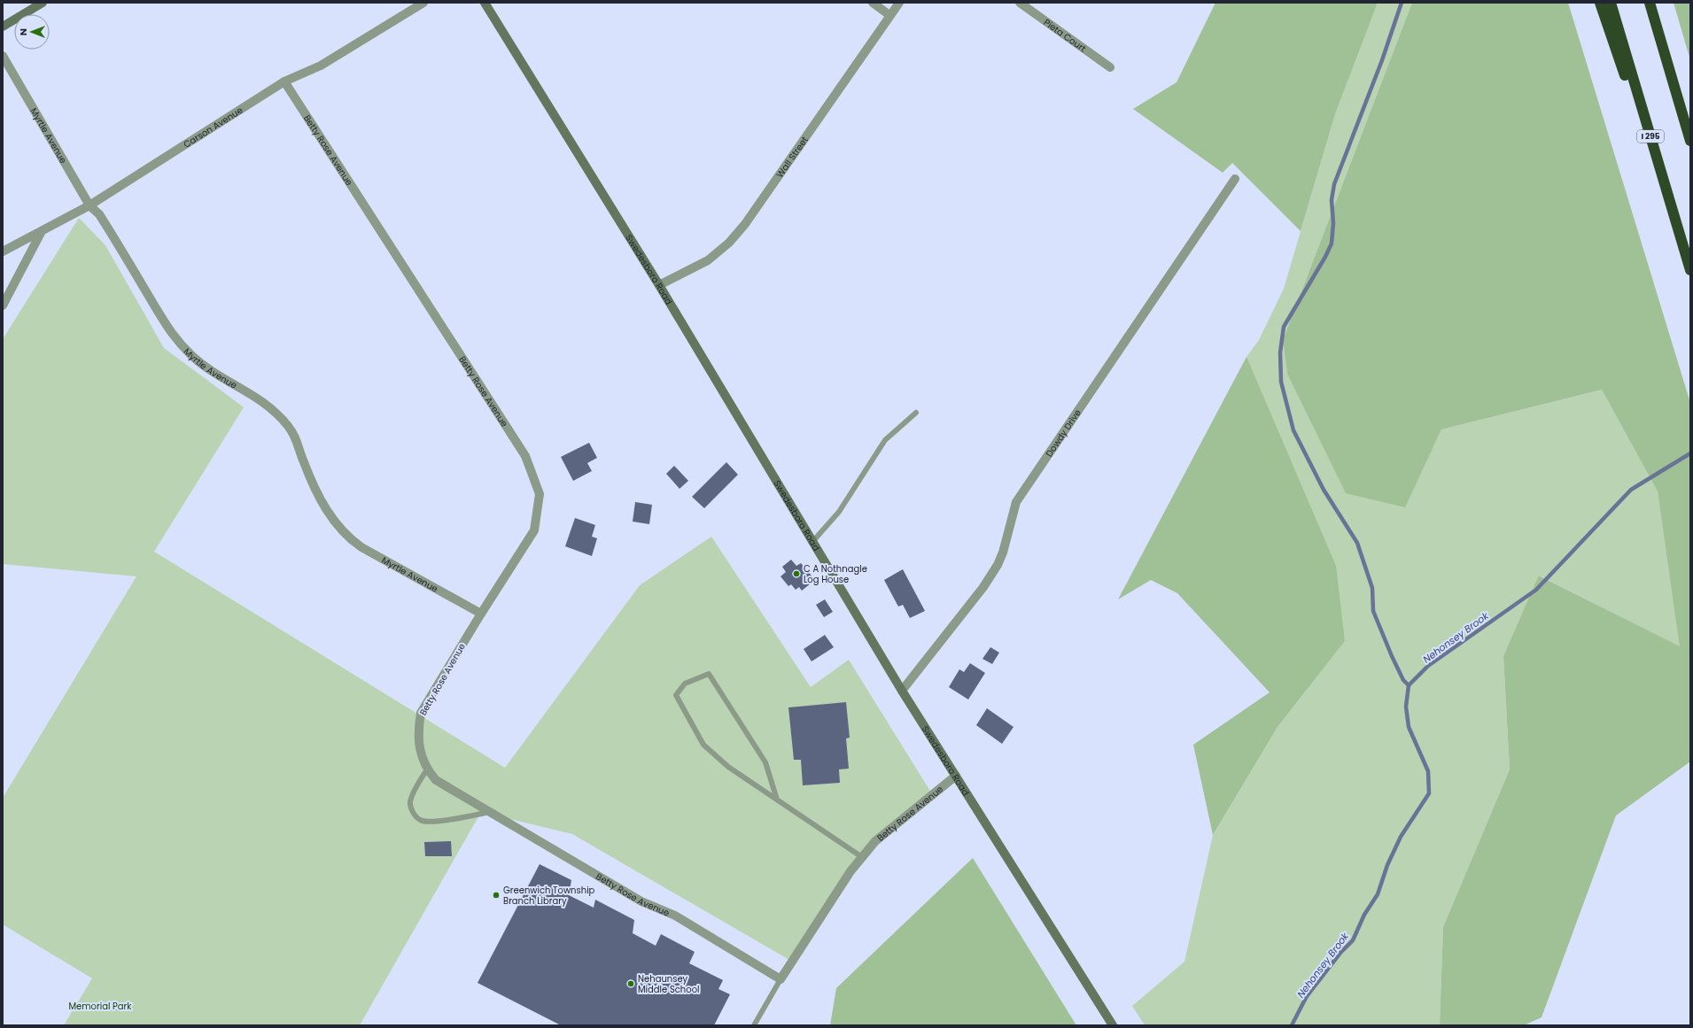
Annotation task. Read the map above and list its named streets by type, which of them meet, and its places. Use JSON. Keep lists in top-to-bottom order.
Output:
{
  "streets": {
    "highway": ["I 295"],
    "main road": ["Swedesboro Road"],
    "street": [
      "Pieta Court",
      "Carson Avenue",
      "Myrtle Avenue",
      "Betty Rose Avenue",
      "Wall Street",
      "Dowdy Drive"
    ]
  },
  "crossings": [
    ["Carson Avenue", "Myrtle Avenue"],
    ["Carson Avenue", "Betty Rose Avenue"],
    ["Myrtle Avenue", "Betty Rose Avenue"],
    ["Betty Rose Avenue", "Swedesboro Road"],
    ["Wall Street", "Swedesboro Road"],
    ["Swedesboro Road", "Dowdy Drive"]
  ],
  "water": ["Nehonsey Brook"],
  "parks": ["Memorial Park"],
  "places": ["C A Nothnagle Log House", "Greenwich Township Branch Library", "Nehaunsey Middle School"],
  "north": "left"
}
